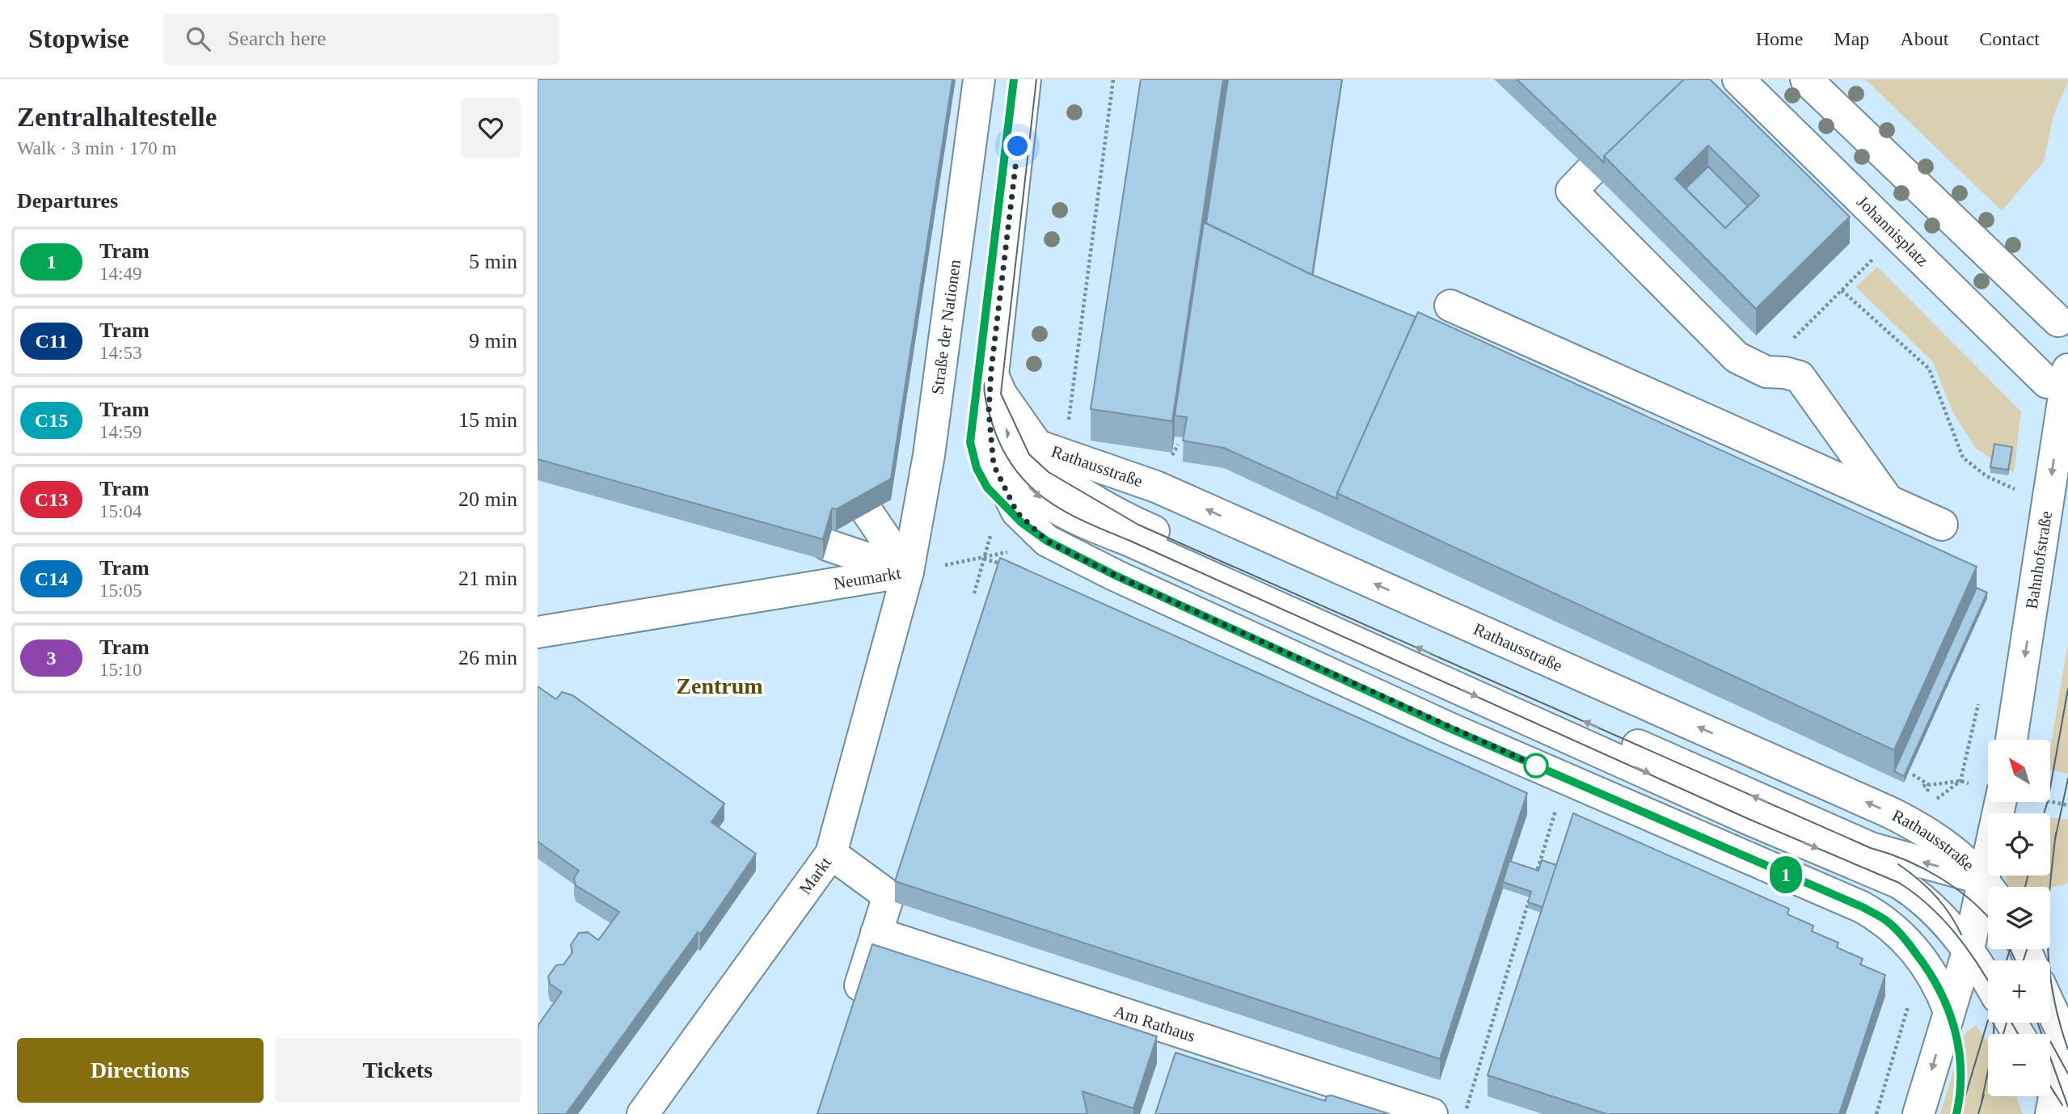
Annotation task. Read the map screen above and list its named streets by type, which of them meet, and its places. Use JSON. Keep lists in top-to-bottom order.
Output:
{
  "streets": {
    "street": [
      "Johannisplatz",
      "Straße der Nationen",
      "Rathausstraße",
      "Bahnhofstraße",
      "Neumarkt",
      "Markt",
      "Am Rathaus"
    ]
  },
  "crossings": [
    ["Johannisplatz", "Bahnhofstraße"],
    ["Straße der Nationen", "Neumarkt"],
    ["Neumarkt", "Markt"],
    ["Markt", "Am Rathaus"]
  ],
  "one_way": ["Bahnhofstraße"],
  "districts": ["Zentrum"],
  "lines": ["tram line 1"],
  "north": "top left",
  "page": {
    "header": "Stopwise",
    "search": "Search here",
    "nav": [
      "Home",
      "Map",
      "About",
      "Contact"
    ],
    "heading": [
      ["Zentralhaltestelle", "Walk · 3 min · 170 m"],
      "Departures"
    ],
    "on_map": "1",
    "list": [
      {
        "mark": "1",
        "name": "Tram",
        "note": "14:49",
        "value": "5 min"
      },
      {
        "mark": "C11",
        "name": "Tram",
        "note": "14:53",
        "value": "9 min"
      },
      {
        "mark": "C15",
        "name": "Tram",
        "note": "14:59",
        "value": "15 min"
      },
      {
        "mark": "C13",
        "name": "Tram",
        "note": "15:04",
        "value": "20 min"
      },
      {
        "mark": "C14",
        "name": "Tram",
        "note": "15:05",
        "value": "21 min"
      },
      {
        "mark": "3",
        "name": "Tram",
        "note": "15:10",
        "value": "26 min"
      }
    ],
    "map_buttons": ["+", "−"],
    "buttons": ["Directions", "Tickets"]
  }
}
